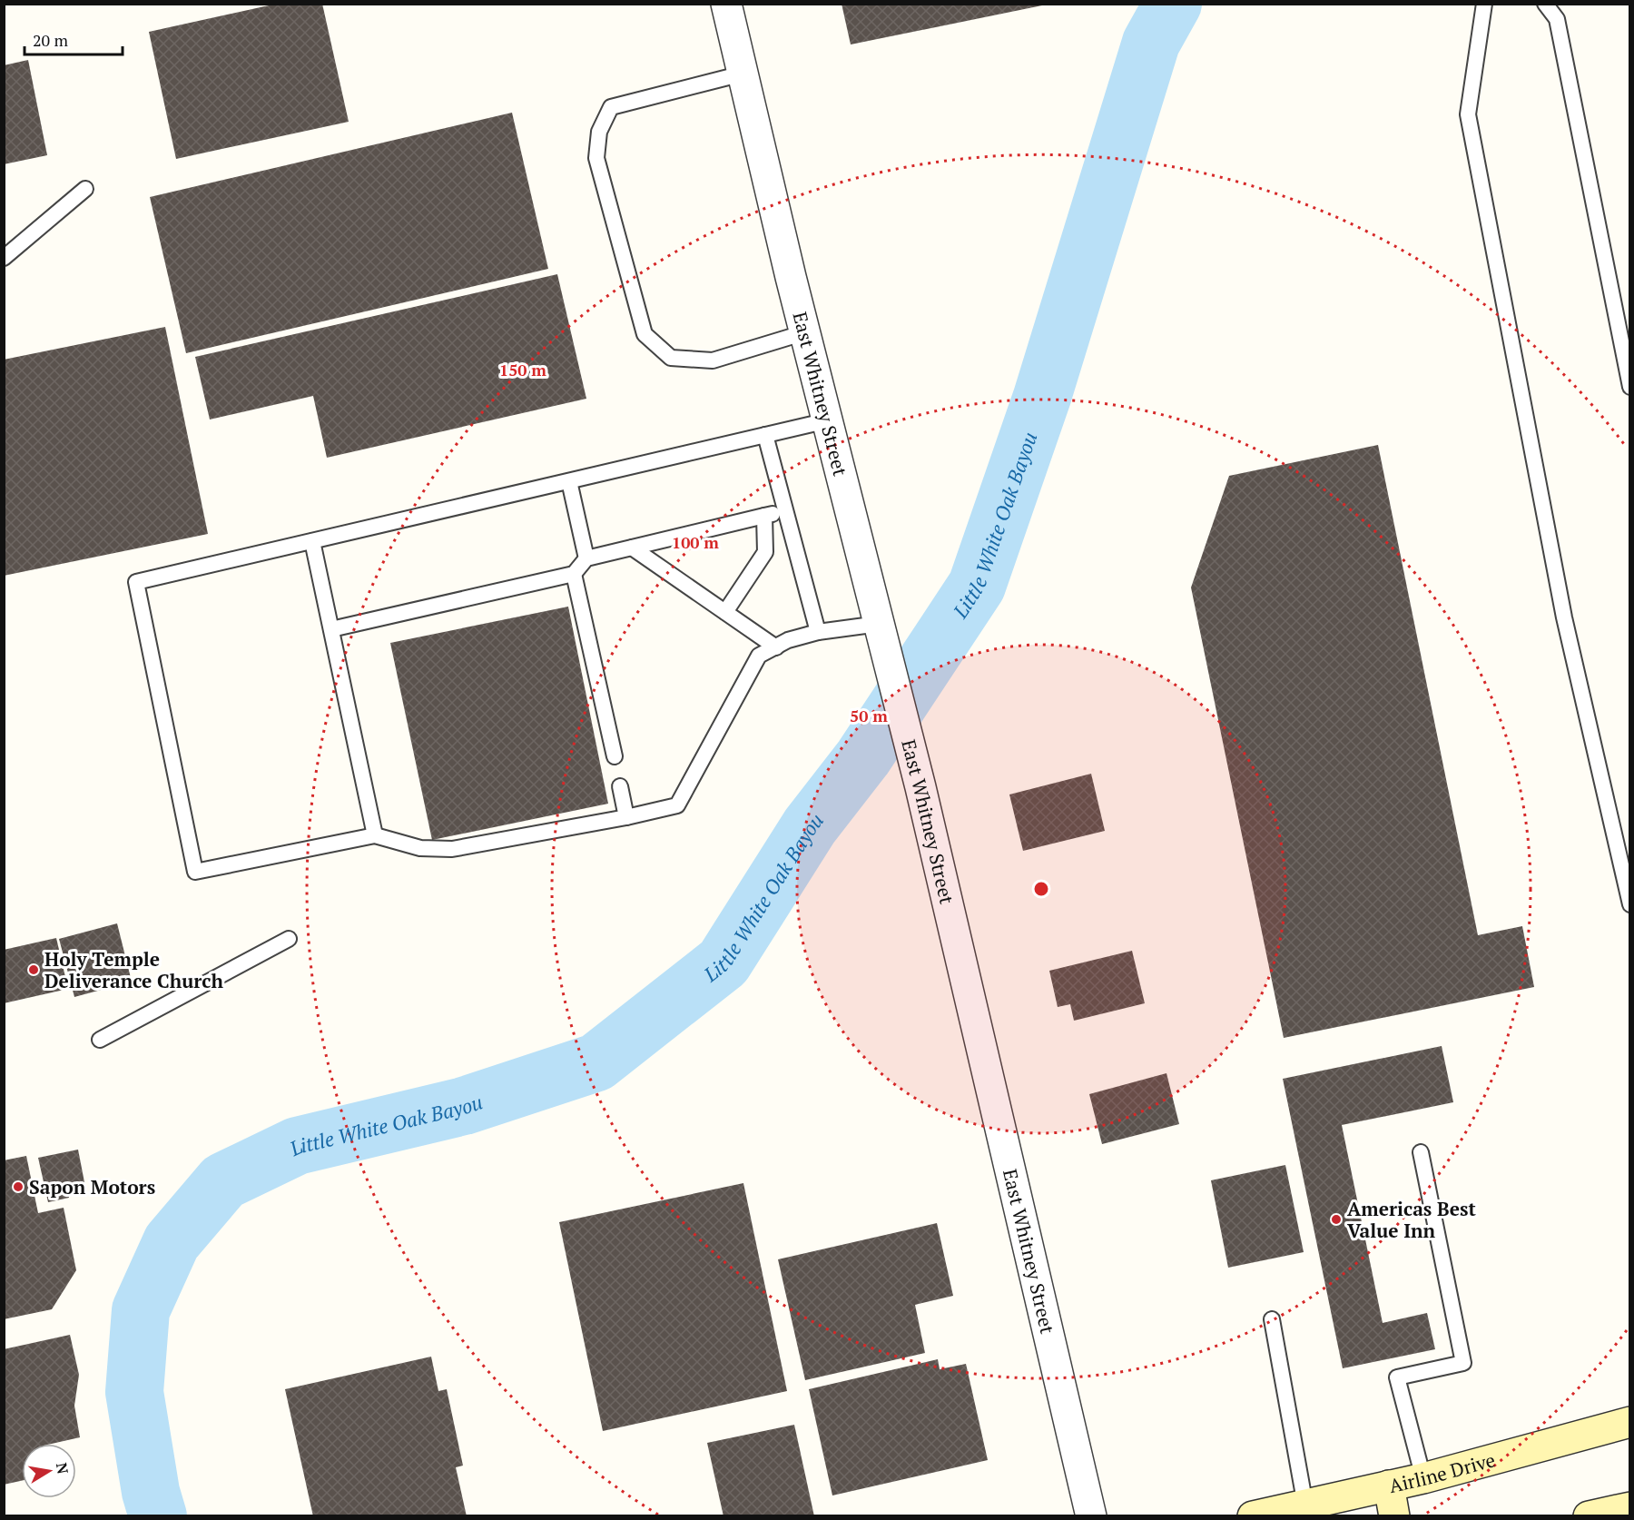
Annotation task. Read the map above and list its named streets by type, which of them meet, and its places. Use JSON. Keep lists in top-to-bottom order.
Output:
{
  "streets": {
    "main road": ["Airline Drive"],
    "street": ["East Whitney Street"]
  },
  "water": ["Little White Oak Bayou"],
  "places": ["Holy Temple Deliverance Church", "Sapon Motors", "Americas Best Value Inn"],
  "scale_bar": "20 m",
  "north": "right",
  "rings": ["150 m", "100 m", "50 m"]
}
